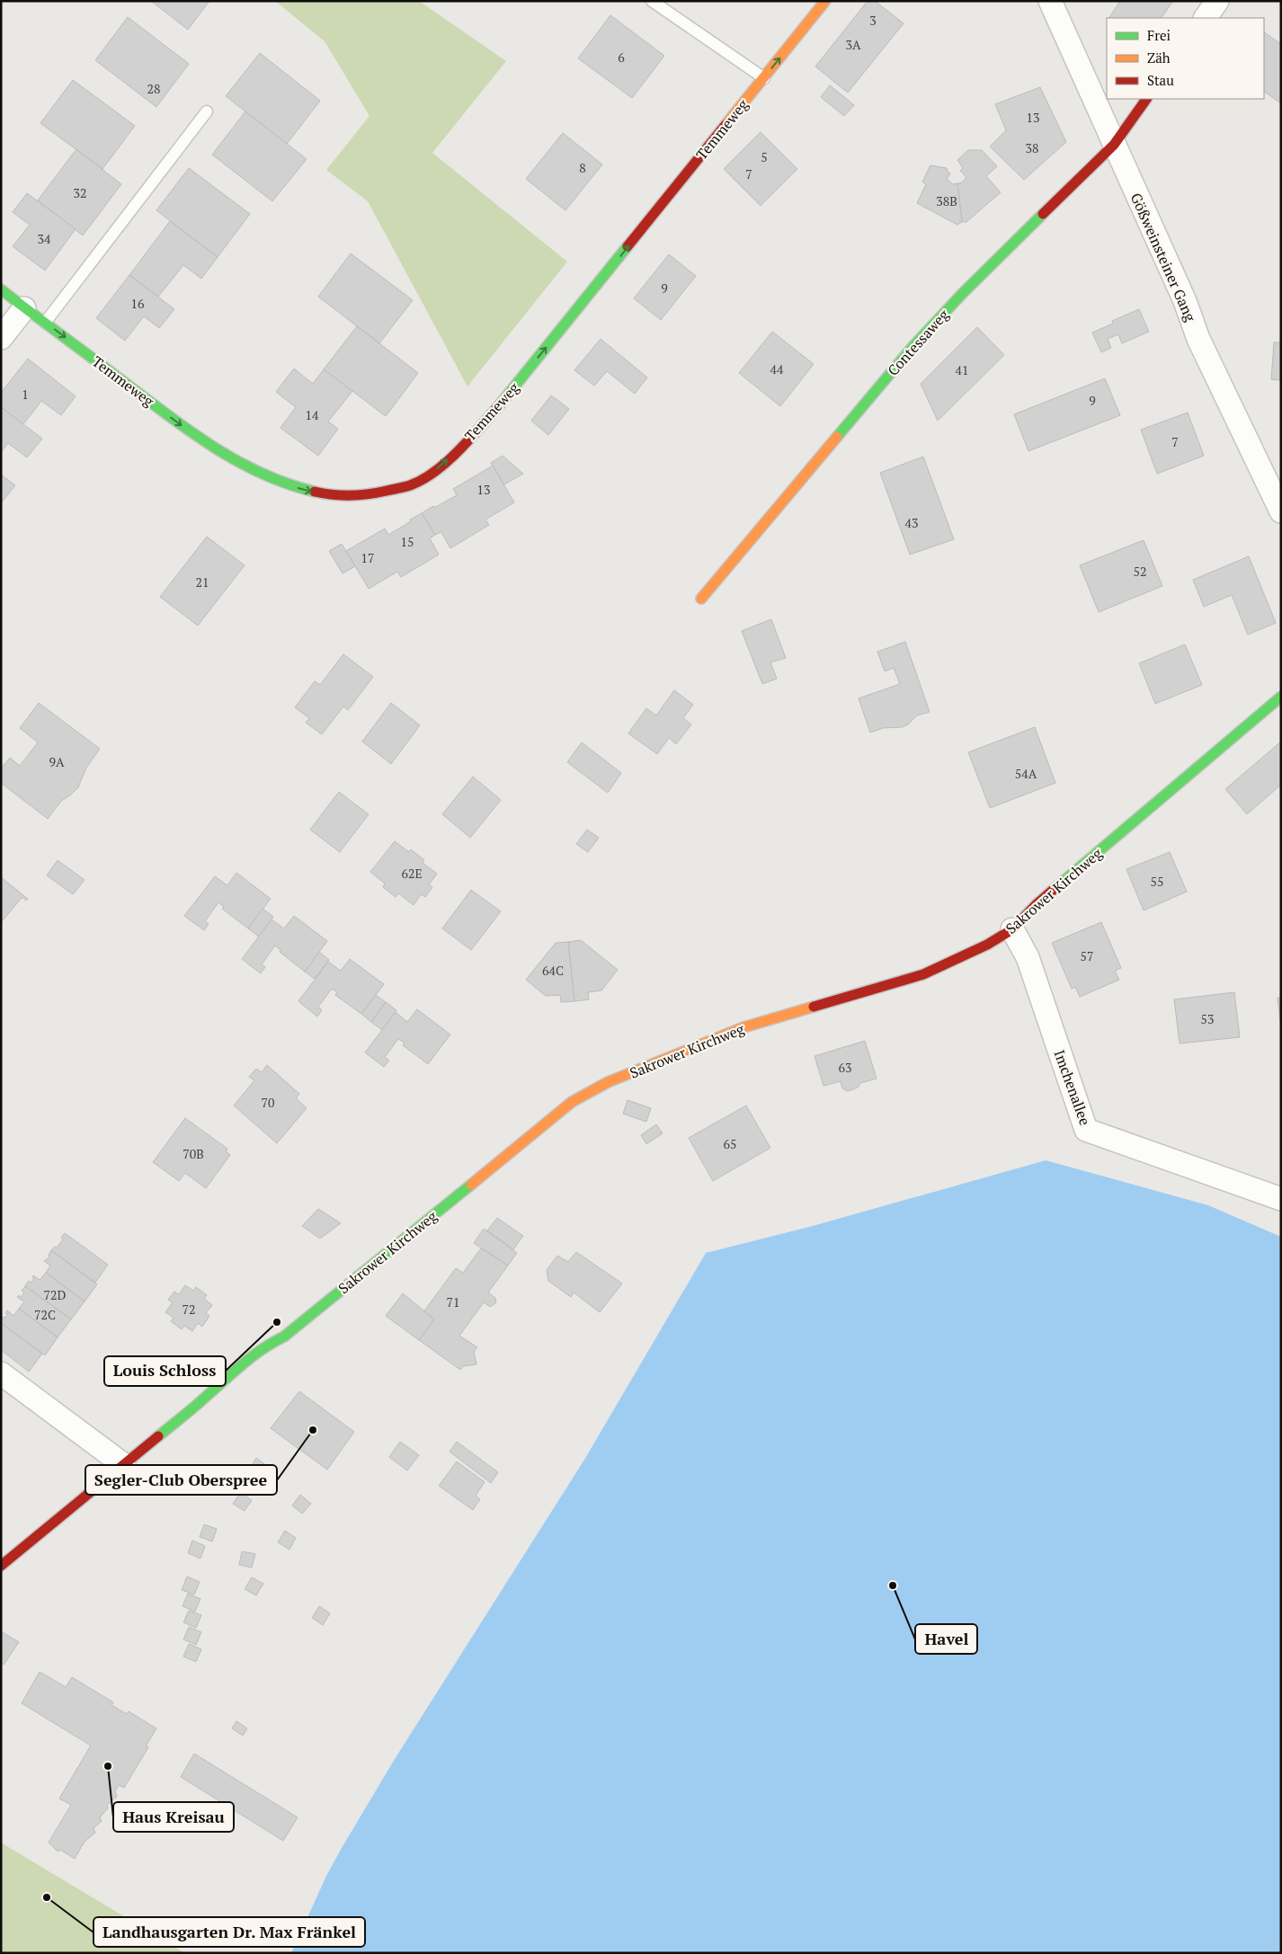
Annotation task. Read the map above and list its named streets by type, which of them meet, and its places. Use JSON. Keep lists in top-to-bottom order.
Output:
{
  "streets": {
    "street": [
      "Temmeweg",
      "Gößweinsteiner Gang",
      "Contessaweg",
      "Sakrower Kirchweg",
      "Imchenallee"
    ]
  },
  "crossings": [
    ["Gößweinsteiner Gang", "Contessaweg"],
    ["Sakrower Kirchweg", "Imchenallee"]
  ],
  "places": [
    "Louis Schloss",
    "Segler-Club Oberspree",
    "Havel",
    "Haus Kreisau",
    "Landhausgarten Dr. Max Fränkel"
  ],
  "house_numbers": [
    "3",
    "3A",
    "6",
    "28",
    "13",
    "38",
    "5",
    "8",
    "7",
    "32",
    "38B",
    "34",
    "9",
    "16",
    "44",
    "41",
    "1",
    "9",
    "14",
    "7",
    "13",
    "43",
    "15",
    "17",
    "52",
    "21",
    "9A",
    "54A",
    "62E",
    "55",
    "57",
    "64C",
    "53",
    "63",
    "70",
    "65",
    "70B",
    "72D",
    "71",
    "72",
    "72C"
  ],
  "legend": ["Frei", "Zäh", "Stau"]
}
